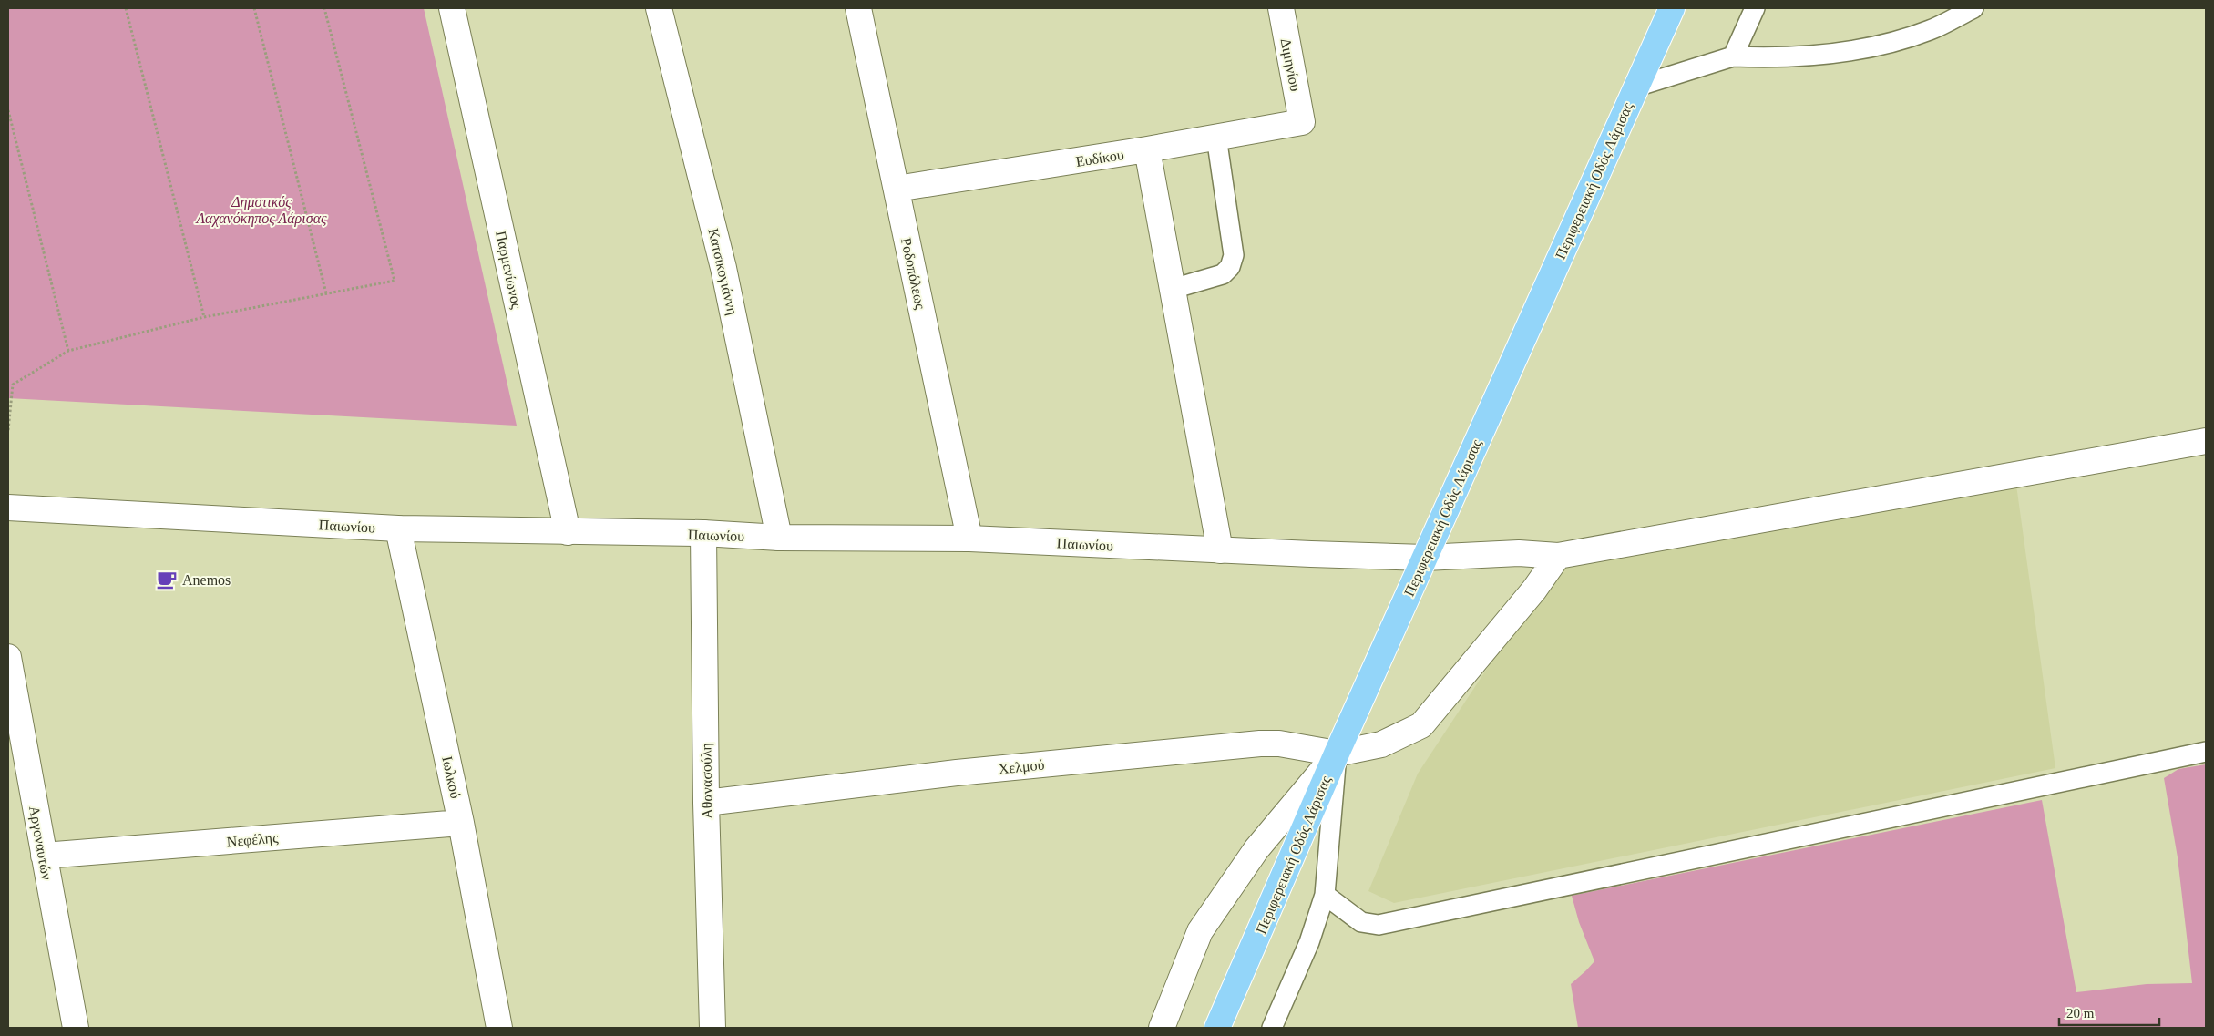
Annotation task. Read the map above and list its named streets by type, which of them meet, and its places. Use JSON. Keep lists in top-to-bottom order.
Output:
{
  "streets": {
    "highway": ["Περιφερειακή Οδός Λάρισας"],
    "street": [
      "Διμηνίου",
      "Ευδίκου",
      "Παρμενίωνος",
      "Κατσικογιάννη",
      "Ροδοπόλεως",
      "Παιωνίου",
      "Χελμού",
      "Ιωλκού",
      "Αθανασούλη",
      "Νεφέλης",
      "Αργοναυτών"
    ]
  },
  "crossings": [
    ["Διμηνίου", "Ευδίκου"],
    ["Ευδίκου", "Ροδοπόλεως"],
    ["Περιφερειακή Οδός Λάρισας", "Παιωνίου"],
    ["Περιφερειακή Οδός Λάρισας", "Χελμού"],
    ["Παρμενίωνος", "Παιωνίου"],
    ["Κατσικογιάννη", "Παιωνίου"],
    ["Ροδοπόλεως", "Παιωνίου"],
    ["Παιωνίου", "Ιωλκού"],
    ["Παιωνίου", "Αθανασούλη"],
    ["Χελμού", "Αθανασούλη"],
    ["Ιωλκού", "Νεφέλης"],
    ["Νεφέλης", "Αργοναυτών"]
  ],
  "parks": ["Δημοτικός Λαχανόκηπος Λάρισας"],
  "places": {
    "cafe": ["Anemos"]
  },
  "scale_bar": "20 m"
}
